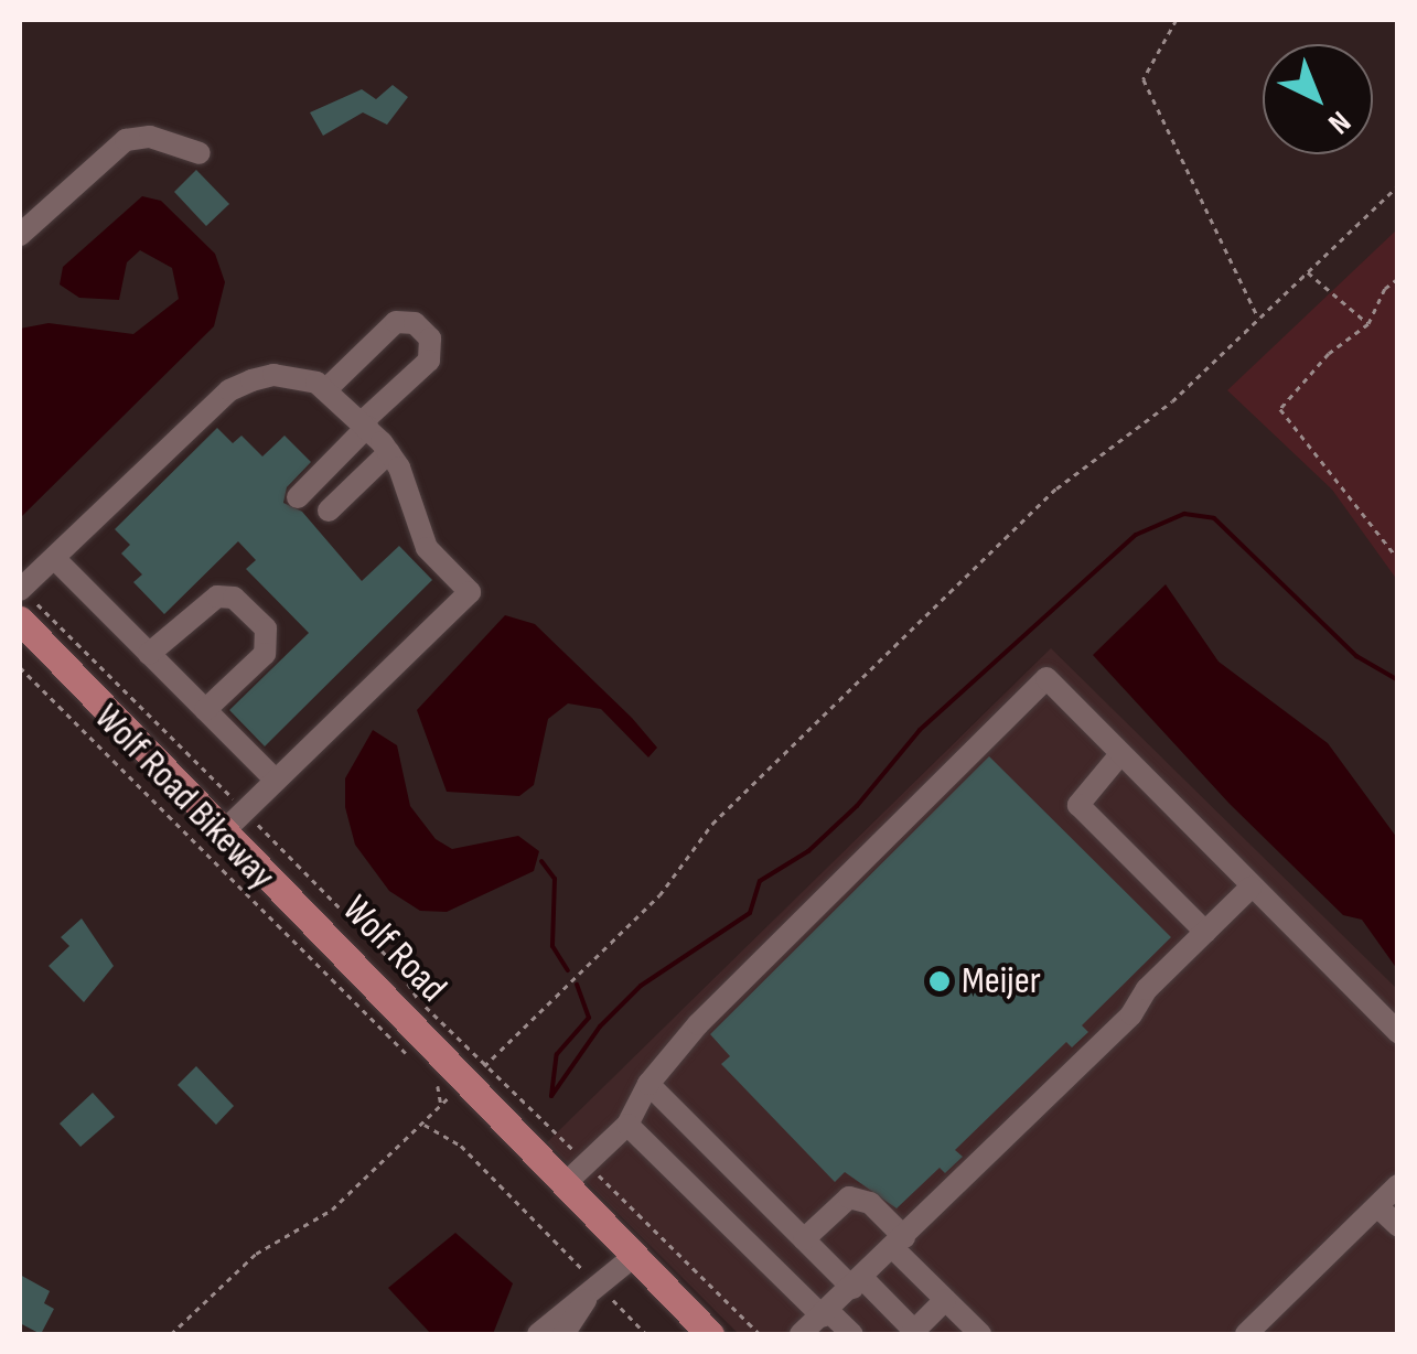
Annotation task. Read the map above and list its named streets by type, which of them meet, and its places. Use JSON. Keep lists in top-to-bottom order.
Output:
{
  "streets": {
    "main road": ["Wolf Road"],
    "path": ["Wolf Road Bikeway"]
  },
  "places": ["Meijer"],
  "north": "bottom right"
}
